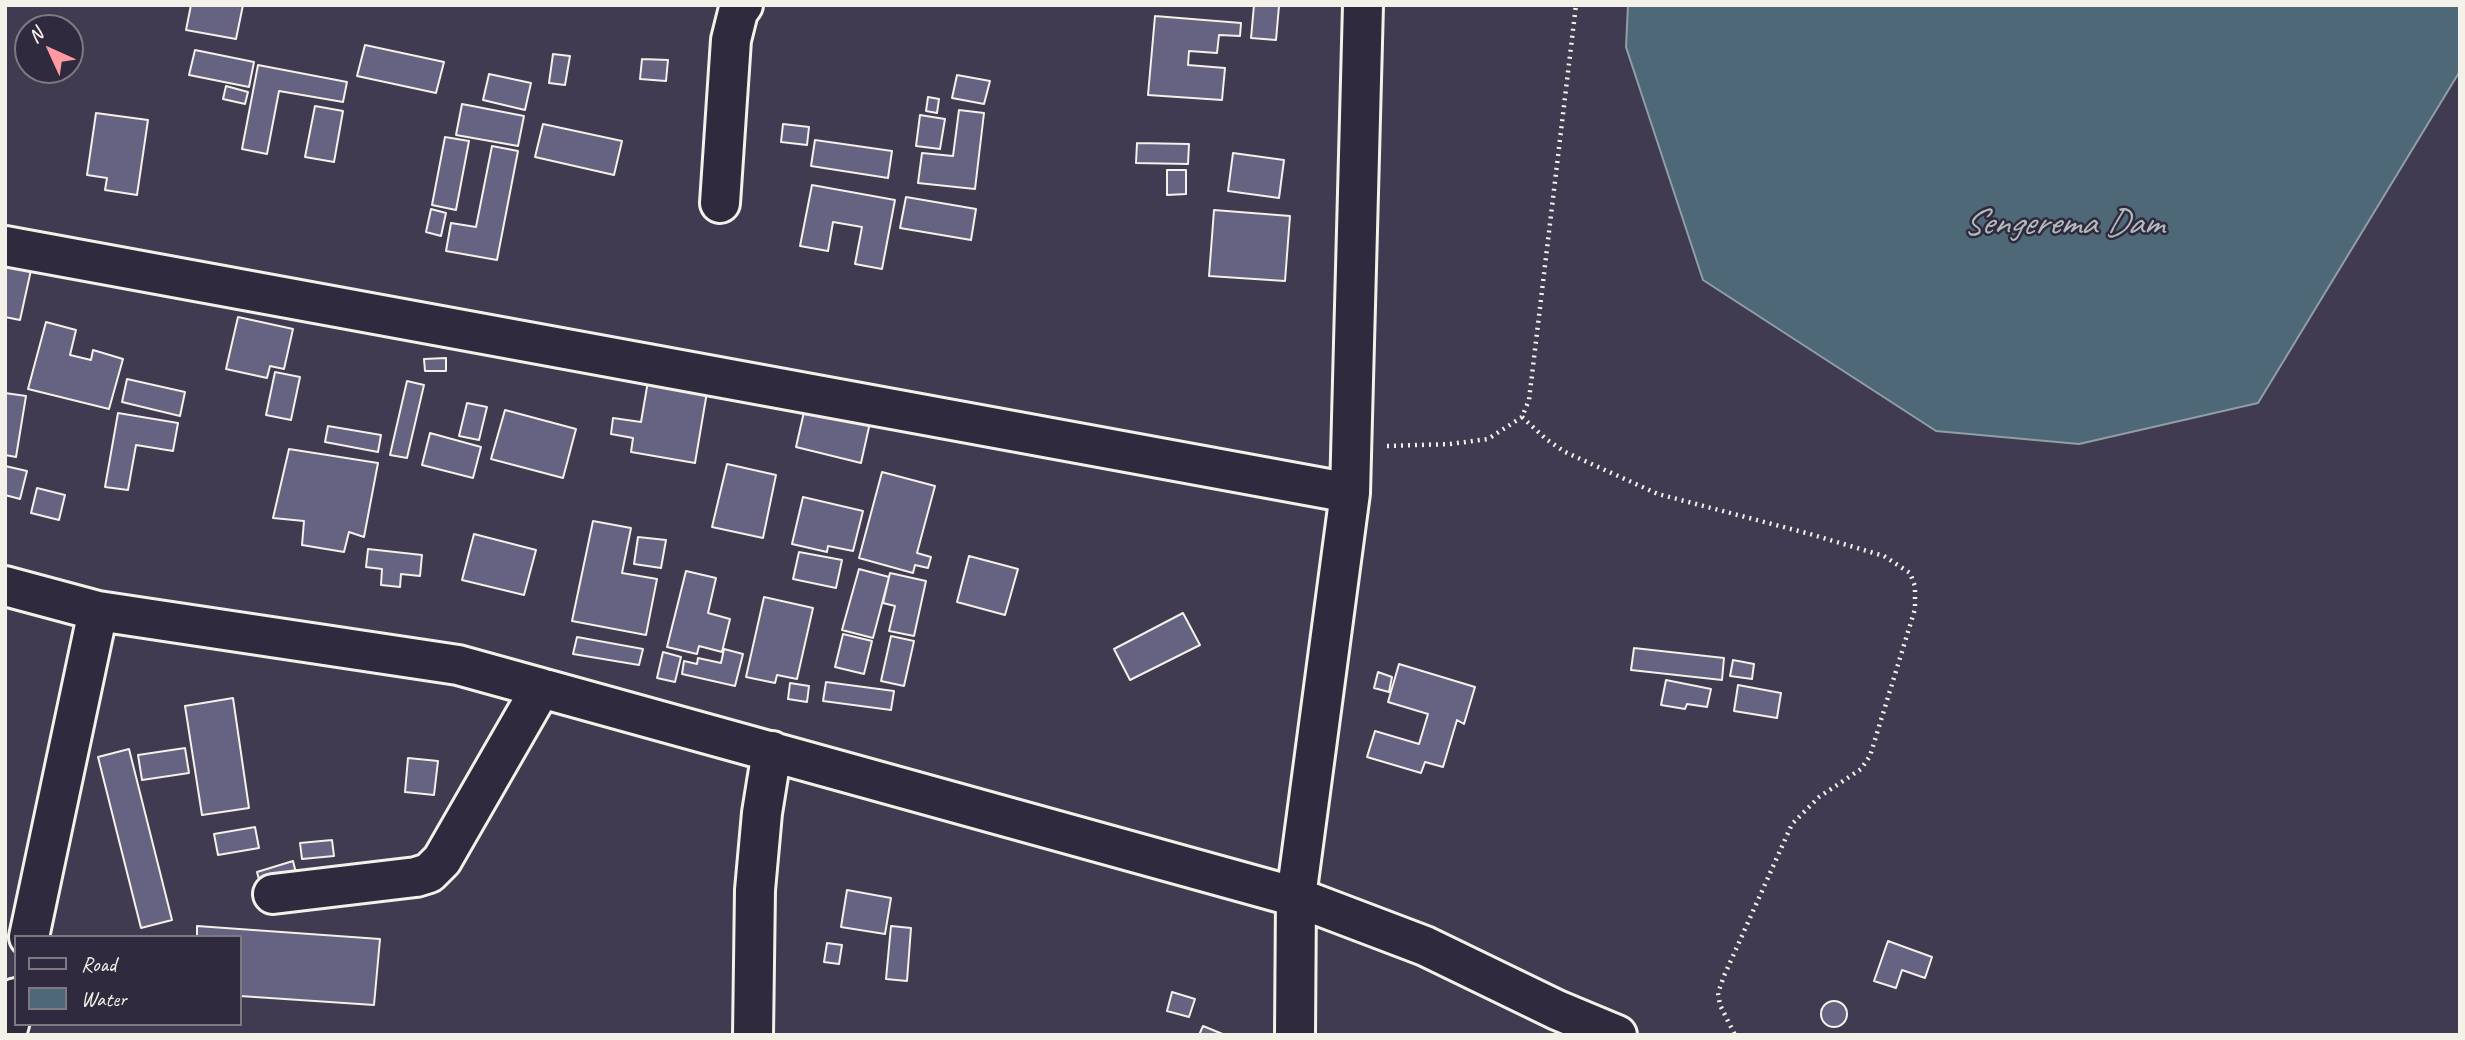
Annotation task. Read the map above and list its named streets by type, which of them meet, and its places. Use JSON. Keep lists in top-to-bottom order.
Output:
{
  "water": ["Sengerema Dam"],
  "legend": ["Road", "Water"],
  "north": "top left"
}
